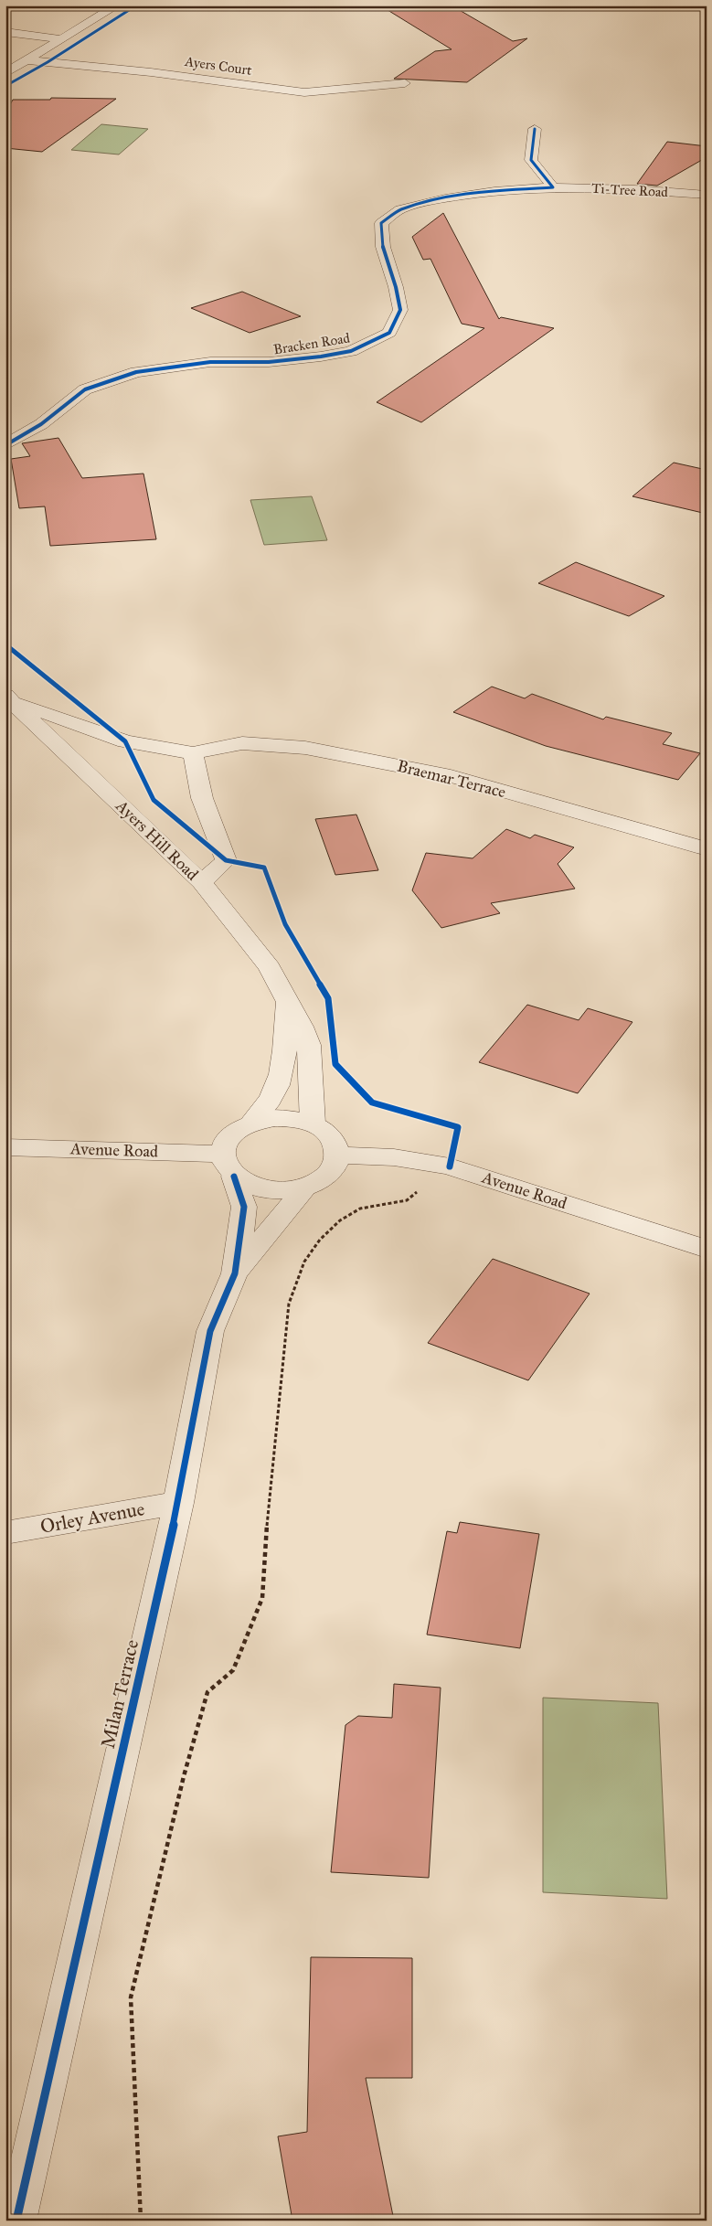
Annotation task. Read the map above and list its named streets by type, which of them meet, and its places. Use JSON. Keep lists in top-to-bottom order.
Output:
{
  "streets": {
    "street": [
      "Ayers Court",
      "Ti-Tree Road",
      "Bracken Road",
      "Braemar Terrace",
      "Ayers Hill Road",
      "Avenue Road",
      "Orley Avenue",
      "Milan Terrace"
    ]
  },
  "crossings": [
    ["Ti-Tree Road", "Bracken Road"],
    ["Braemar Terrace", "Ayers Hill Road"],
    ["Ayers Hill Road", "Avenue Road"],
    ["Ayers Hill Road", "Milan Terrace"],
    ["Avenue Road", "Milan Terrace"],
    ["Orley Avenue", "Milan Terrace"]
  ]
}
